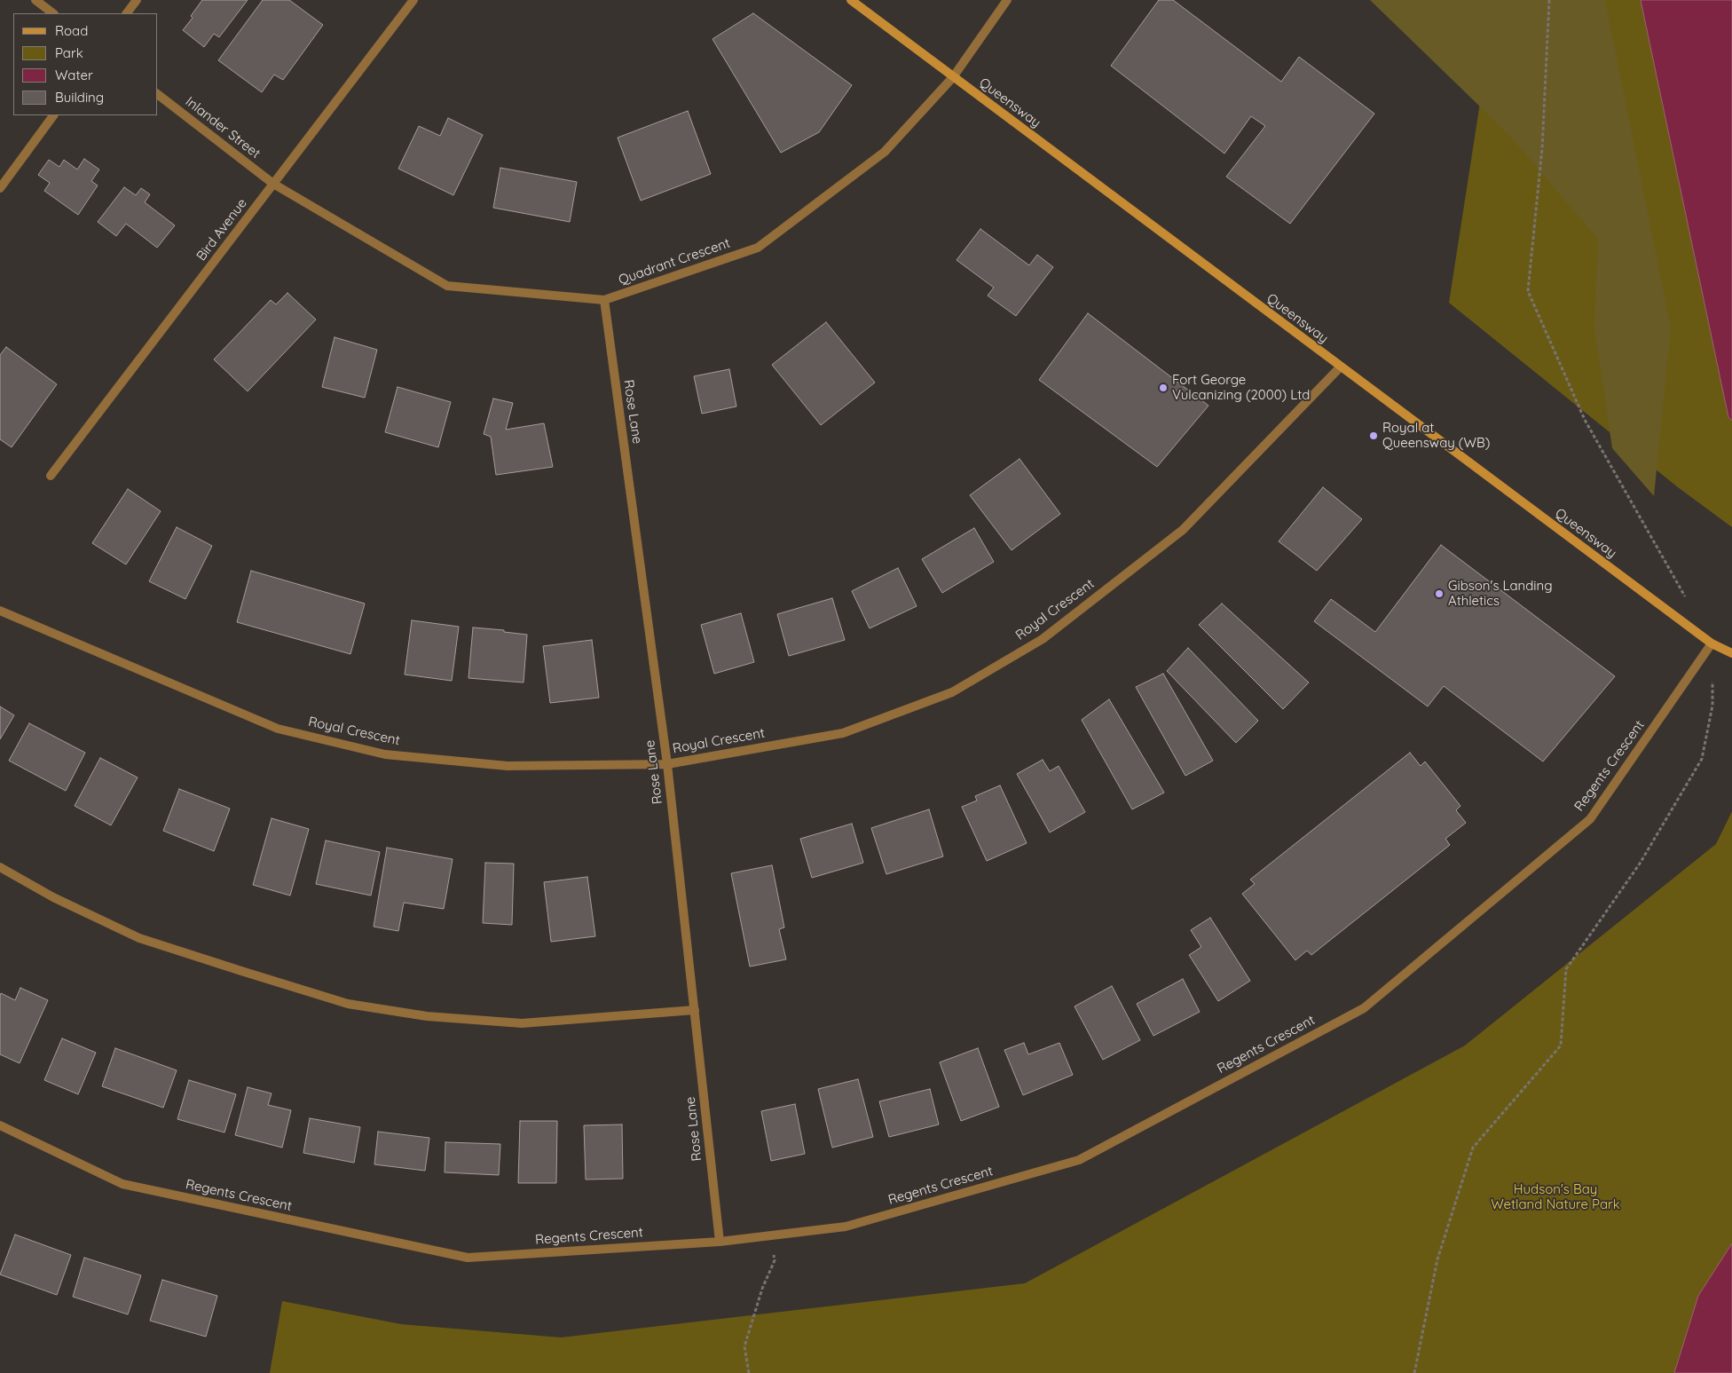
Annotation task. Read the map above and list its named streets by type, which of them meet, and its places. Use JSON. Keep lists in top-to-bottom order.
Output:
{
  "streets": {
    "main road": ["Queensway"],
    "street": [
      "Inlander Street",
      "Bird Avenue",
      "Quadrant Crescent",
      "Rose Lane",
      "Royal Crescent",
      "Regents Crescent"
    ]
  },
  "crossings": [
    ["Queensway", "Quadrant Crescent"],
    ["Queensway", "Royal Crescent"],
    ["Queensway", "Regents Crescent"],
    ["Inlander Street", "Bird Avenue"],
    ["Inlander Street", "Quadrant Crescent"],
    ["Bird Avenue", "Quadrant Crescent"],
    ["Quadrant Crescent", "Rose Lane"],
    ["Rose Lane", "Royal Crescent"],
    ["Rose Lane", "Regents Crescent"]
  ],
  "parks": ["Hudson's Bay Wetland Nature Park"],
  "places": ["Fort George Vulcanizing (2000) Ltd", "Royal at Queensway (WB)", "Gibson's Landing Athletics"],
  "legend": [
    "Road",
    "Park",
    "Water",
    "Building"
  ]
}
